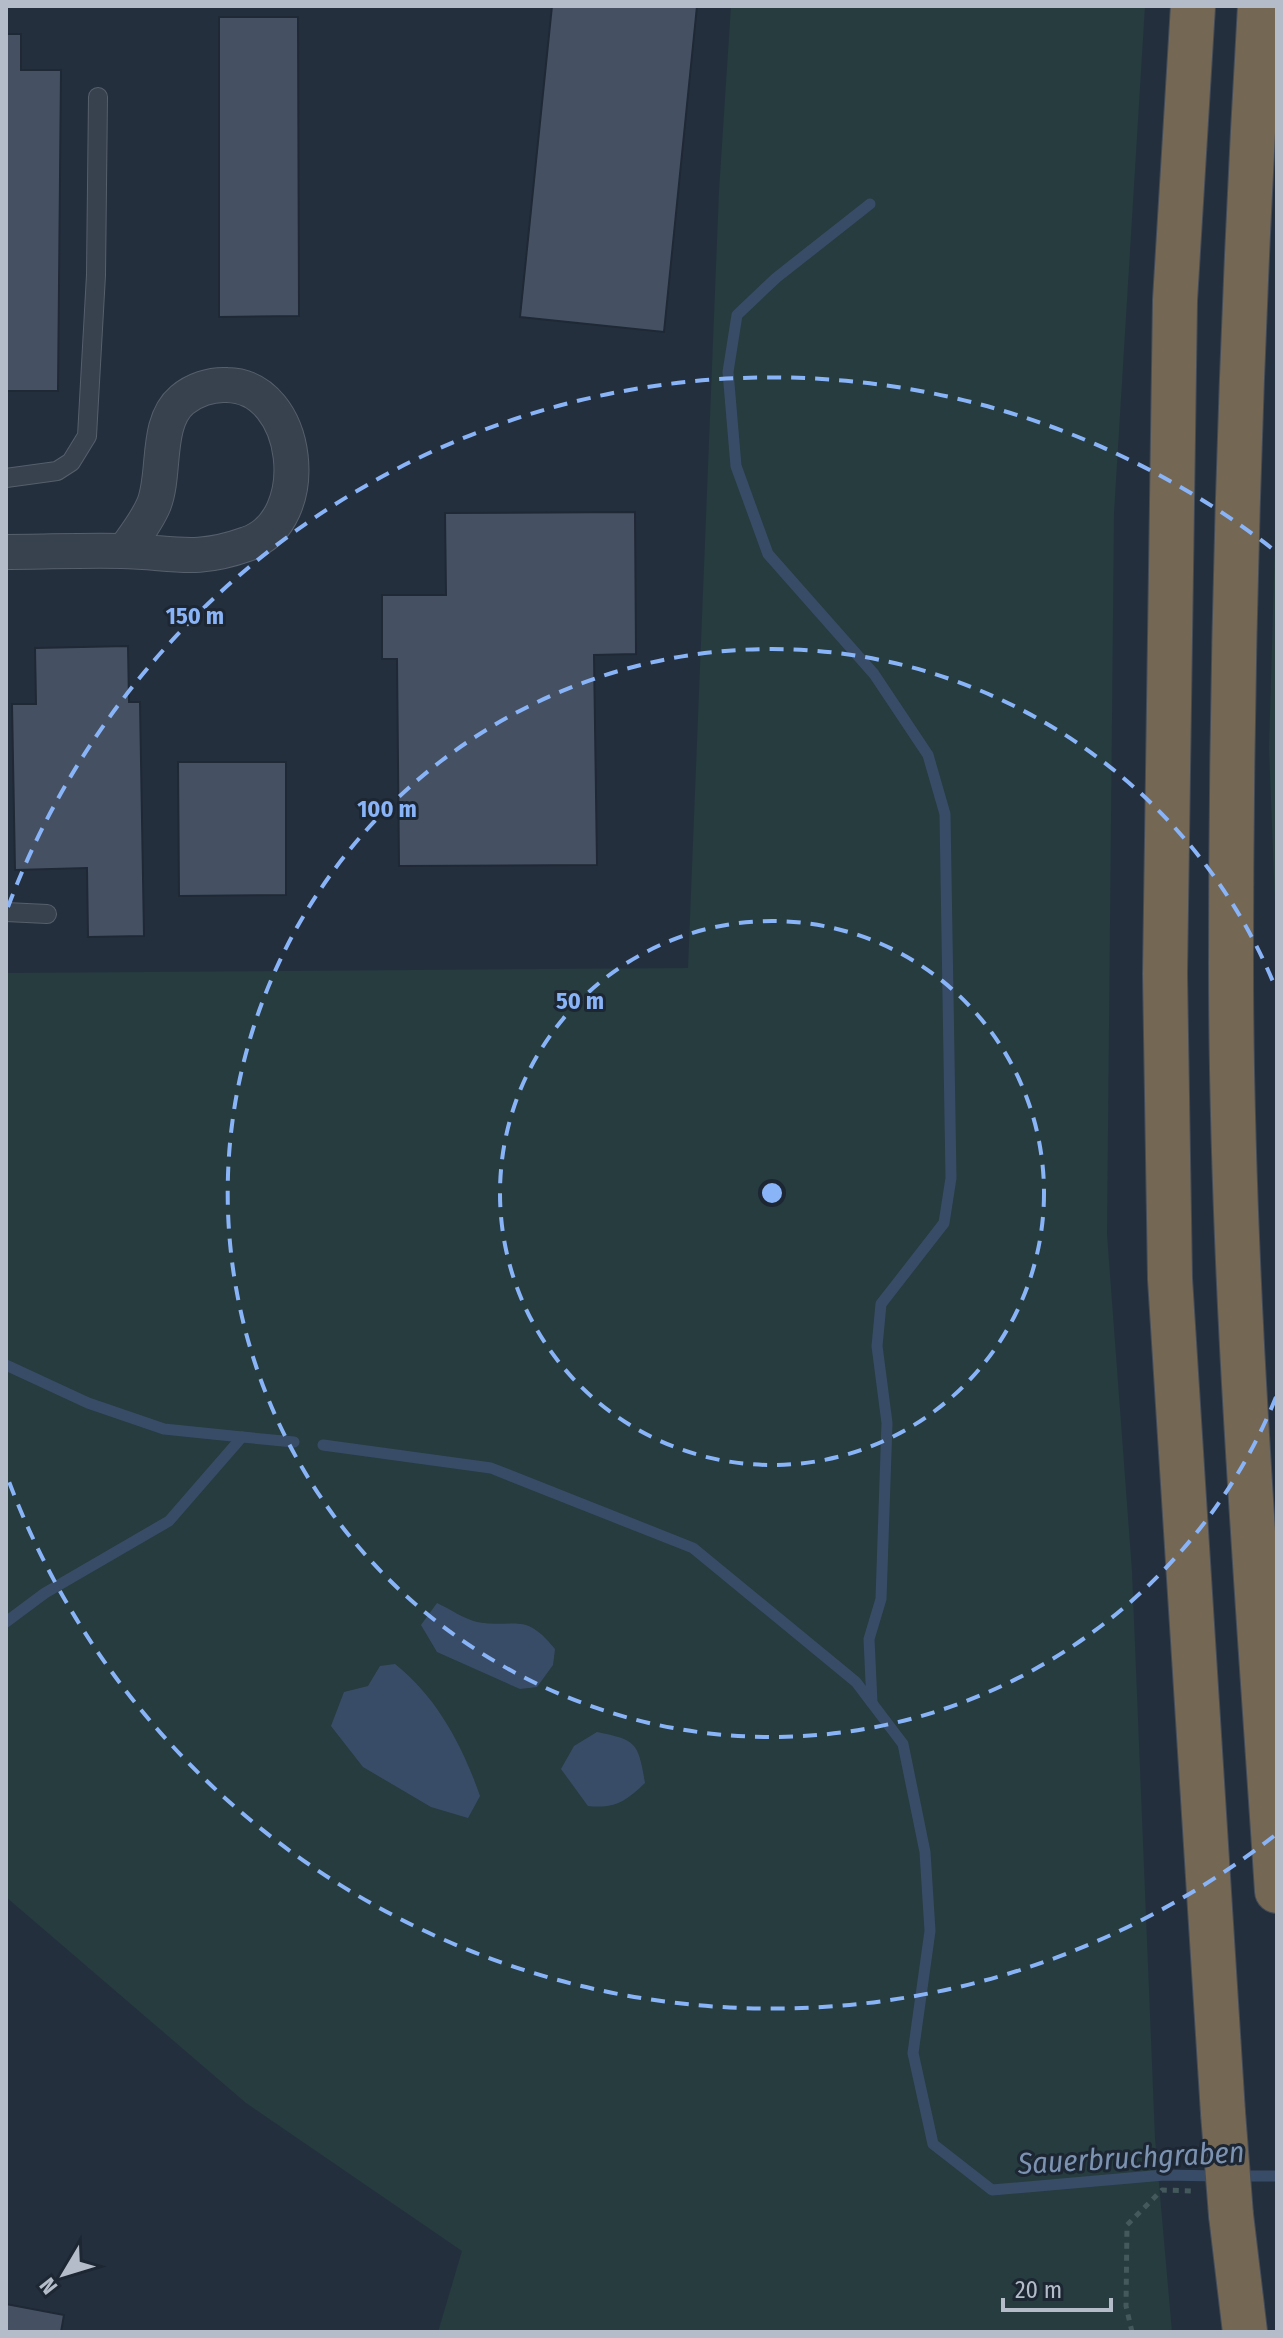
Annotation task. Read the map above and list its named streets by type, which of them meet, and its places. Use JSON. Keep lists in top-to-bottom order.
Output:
{
  "water": ["Sauerbruchgraben"],
  "scale_bar": "20 m",
  "north": "bottom left",
  "rings": ["150 m", "100 m", "50 m"]
}
